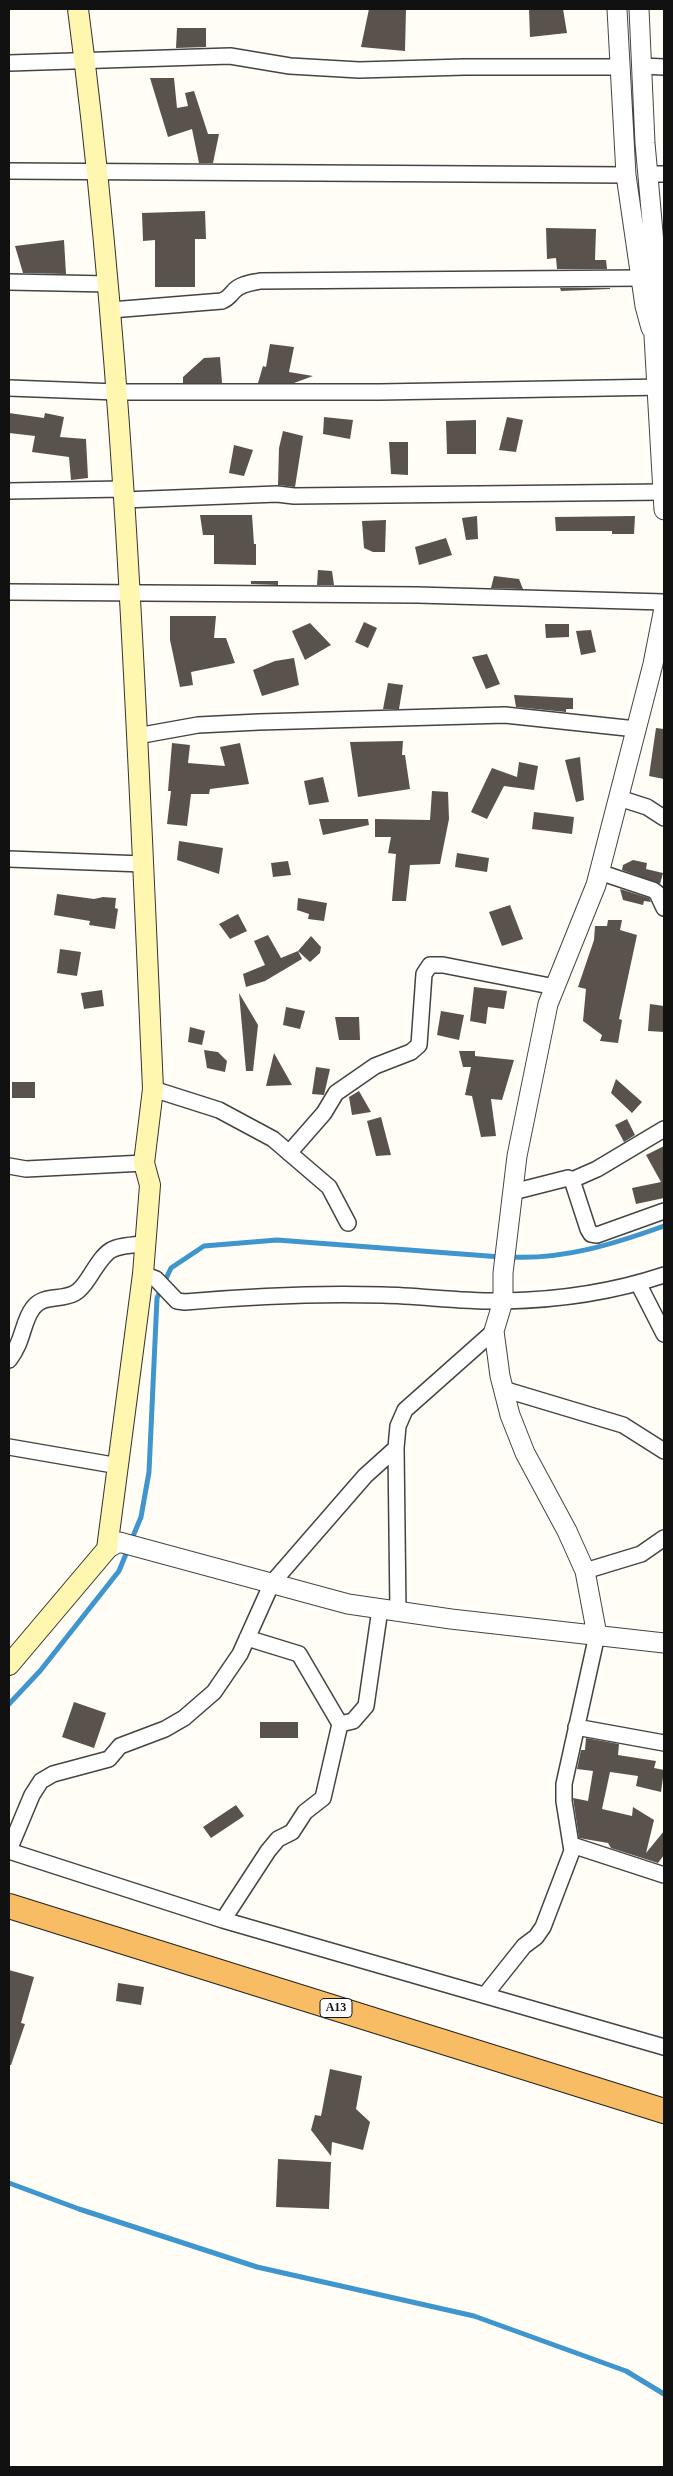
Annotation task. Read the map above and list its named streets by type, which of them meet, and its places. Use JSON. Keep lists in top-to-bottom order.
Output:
{
  "streets": {
    "highway": ["A13"]
  }
}
